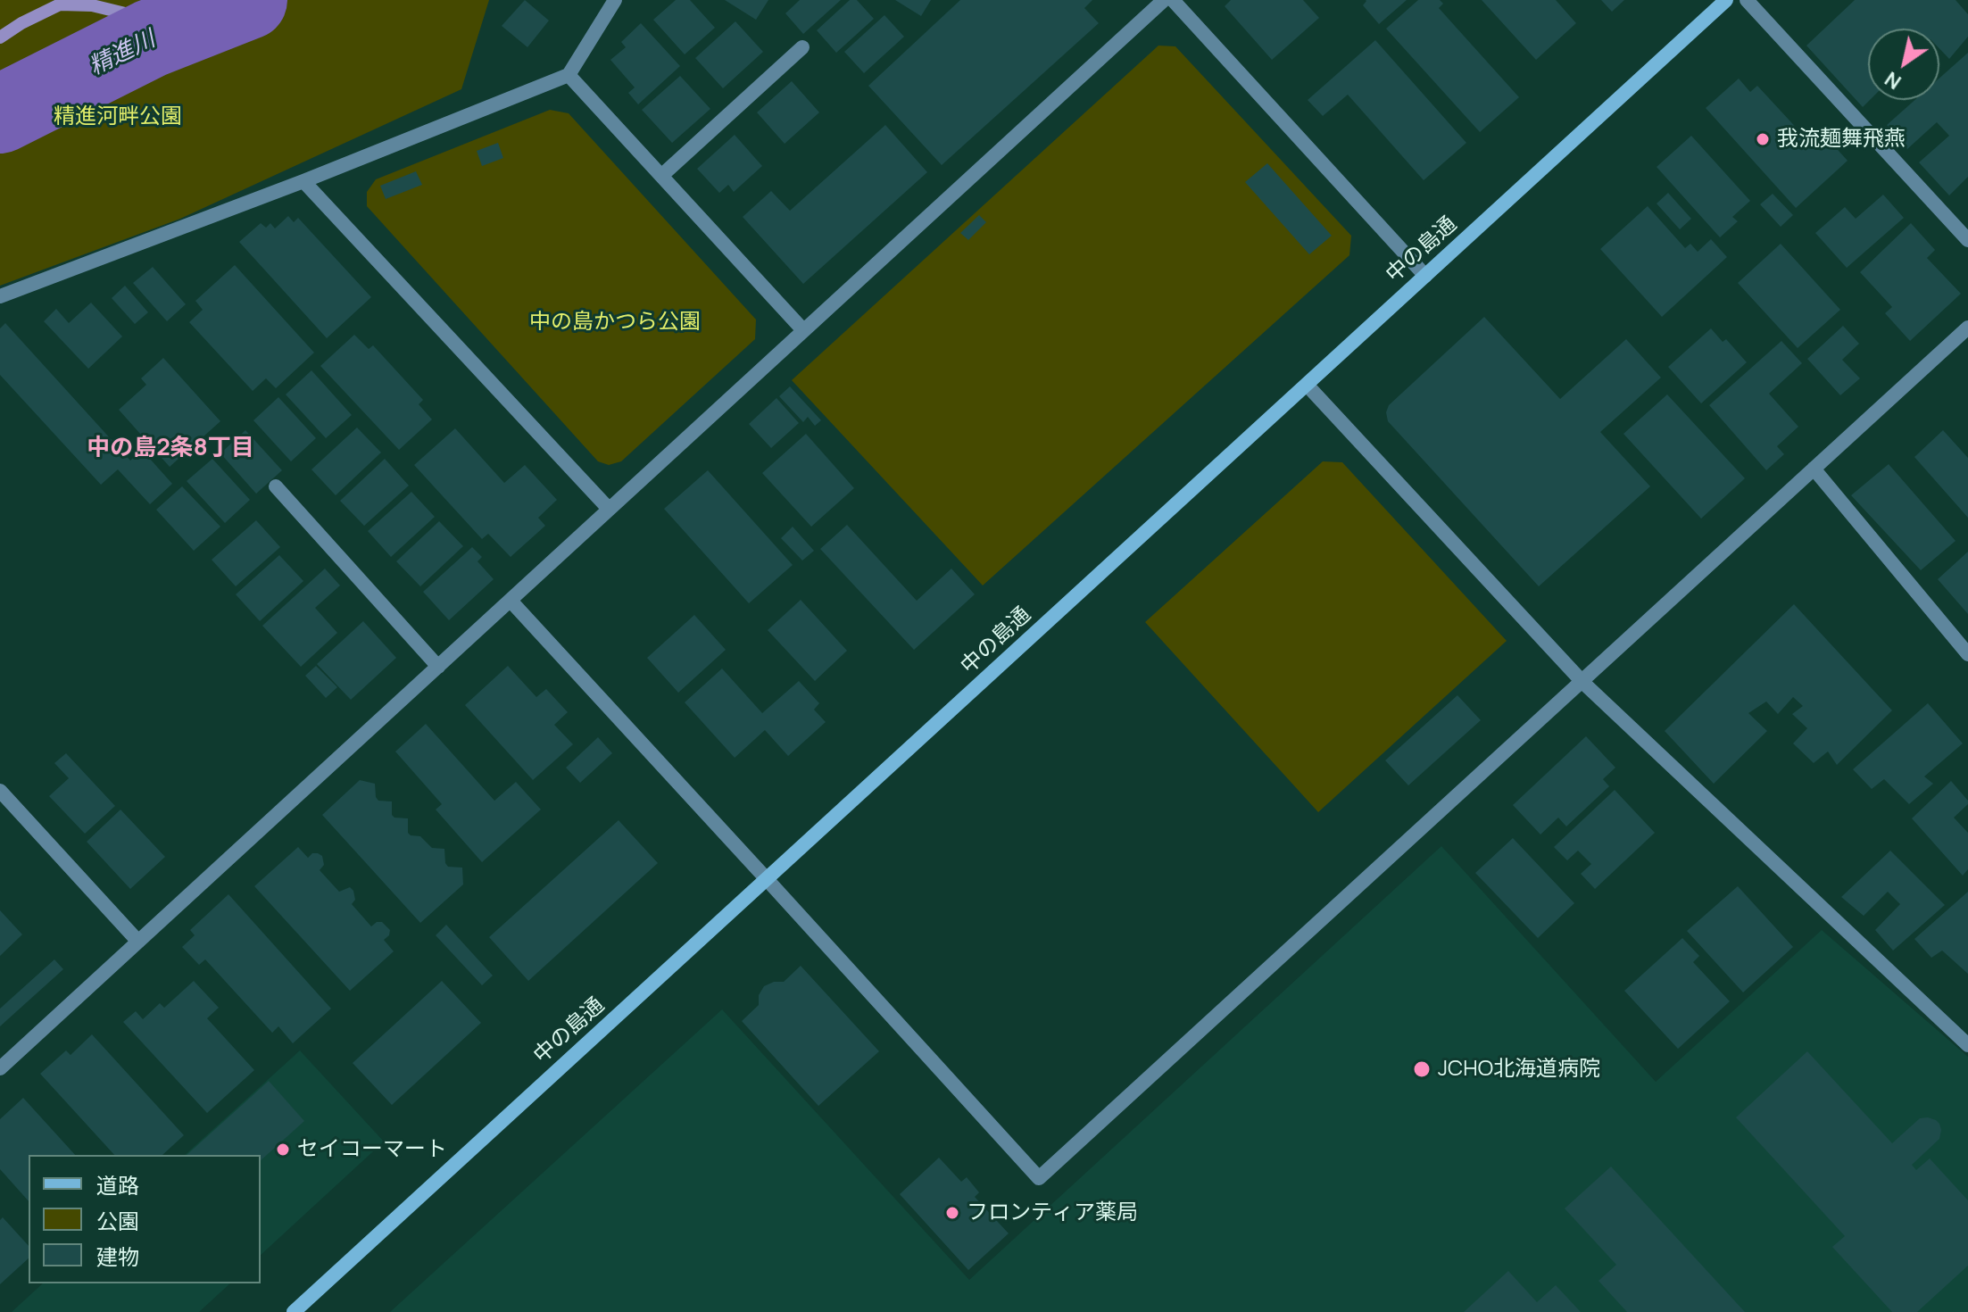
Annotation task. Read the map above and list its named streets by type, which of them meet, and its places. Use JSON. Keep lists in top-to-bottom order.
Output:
{
  "streets": {
    "street": ["中の島通"]
  },
  "districts": ["中の島2条8丁目"],
  "water": ["精進川"],
  "parks": ["精進河畔公園", "中の島かつら公園"],
  "places": [
    "我流麺舞飛燕",
    "JCHO北海道病院",
    "セイコーマート",
    "フロンティア薬局"
  ],
  "legend": ["道路", "公園", "建物"],
  "north": "bottom left"
}
